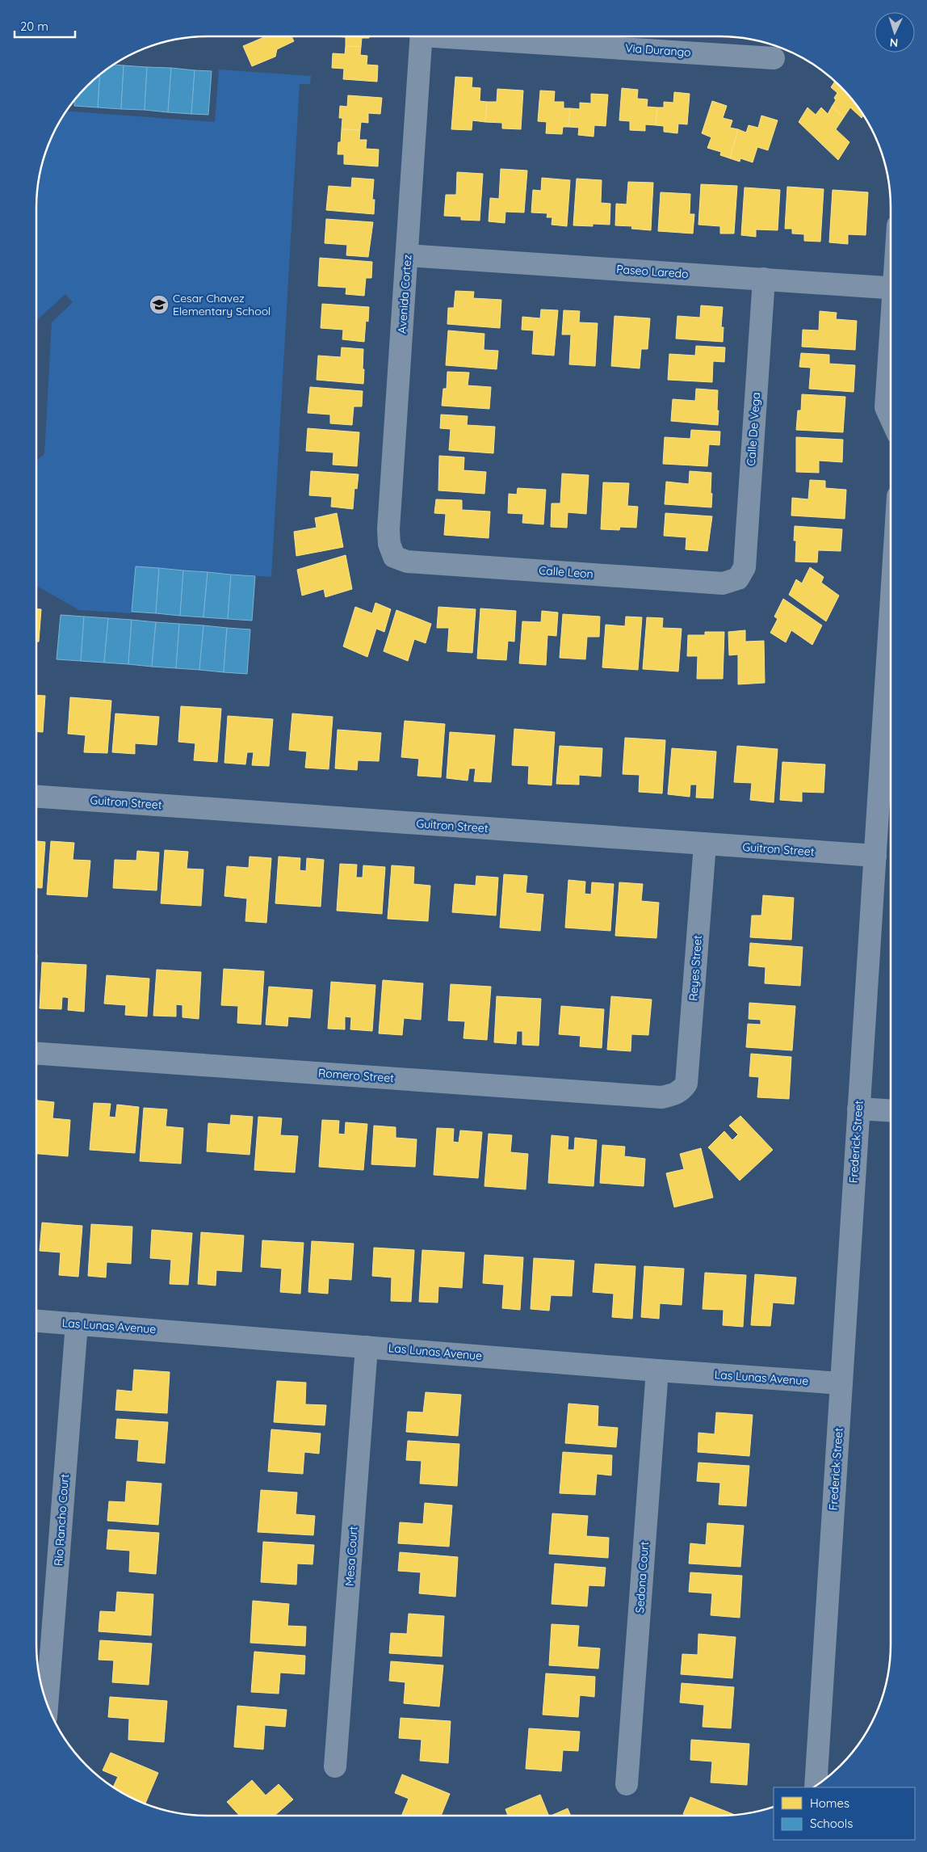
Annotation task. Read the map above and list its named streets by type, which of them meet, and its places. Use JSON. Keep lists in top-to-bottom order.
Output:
{
  "streets": {
    "street": [
      "Via Durango",
      "Paseo Laredo",
      "Avenida Cortez",
      "Calle De Vega",
      "Calle Leon",
      "Guitron Street",
      "Reyes Street",
      "Romero Street",
      "Frederick Street",
      "Las Lunas Avenue",
      "Rio Rancho Court",
      "Mesa Court",
      "Sedona Court"
    ]
  },
  "crossings": [
    ["Paseo Laredo", "Avenida Cortez"],
    ["Paseo Laredo", "Calle De Vega"],
    ["Avenida Cortez", "Calle Leon"],
    ["Calle De Vega", "Calle Leon"],
    ["Guitron Street", "Reyes Street"],
    ["Guitron Street", "Frederick Street"],
    ["Reyes Street", "Romero Street"],
    ["Frederick Street", "Las Lunas Avenue"],
    ["Las Lunas Avenue", "Rio Rancho Court"],
    ["Las Lunas Avenue", "Mesa Court"],
    ["Las Lunas Avenue", "Sedona Court"]
  ],
  "places": {
    "school or university": ["Cesar Chavez Elementary School"]
  },
  "legend": ["Homes", "Schools"],
  "scale_bar": "20 m",
  "north": "bottom"
}
